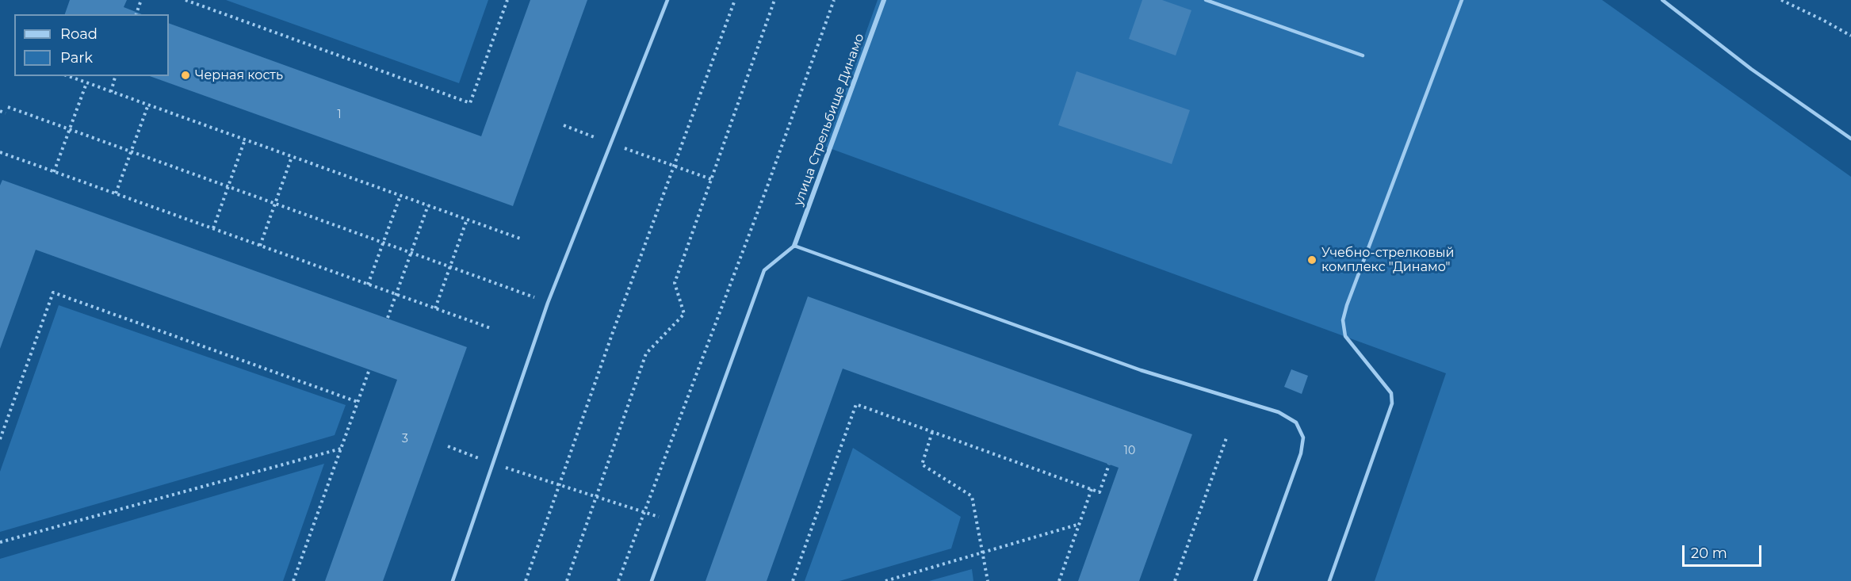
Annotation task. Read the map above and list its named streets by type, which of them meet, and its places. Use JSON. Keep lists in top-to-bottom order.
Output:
{
  "streets": {
    "street": ["улица Стрельбище Динамо"]
  },
  "places": ["Черная кость", "Учебно-стрелковый комплекс \"Динамо\""],
  "house_numbers": ["1", "3", "10"],
  "legend": ["Road", "Park"],
  "scale_bar": "20 m"
}
